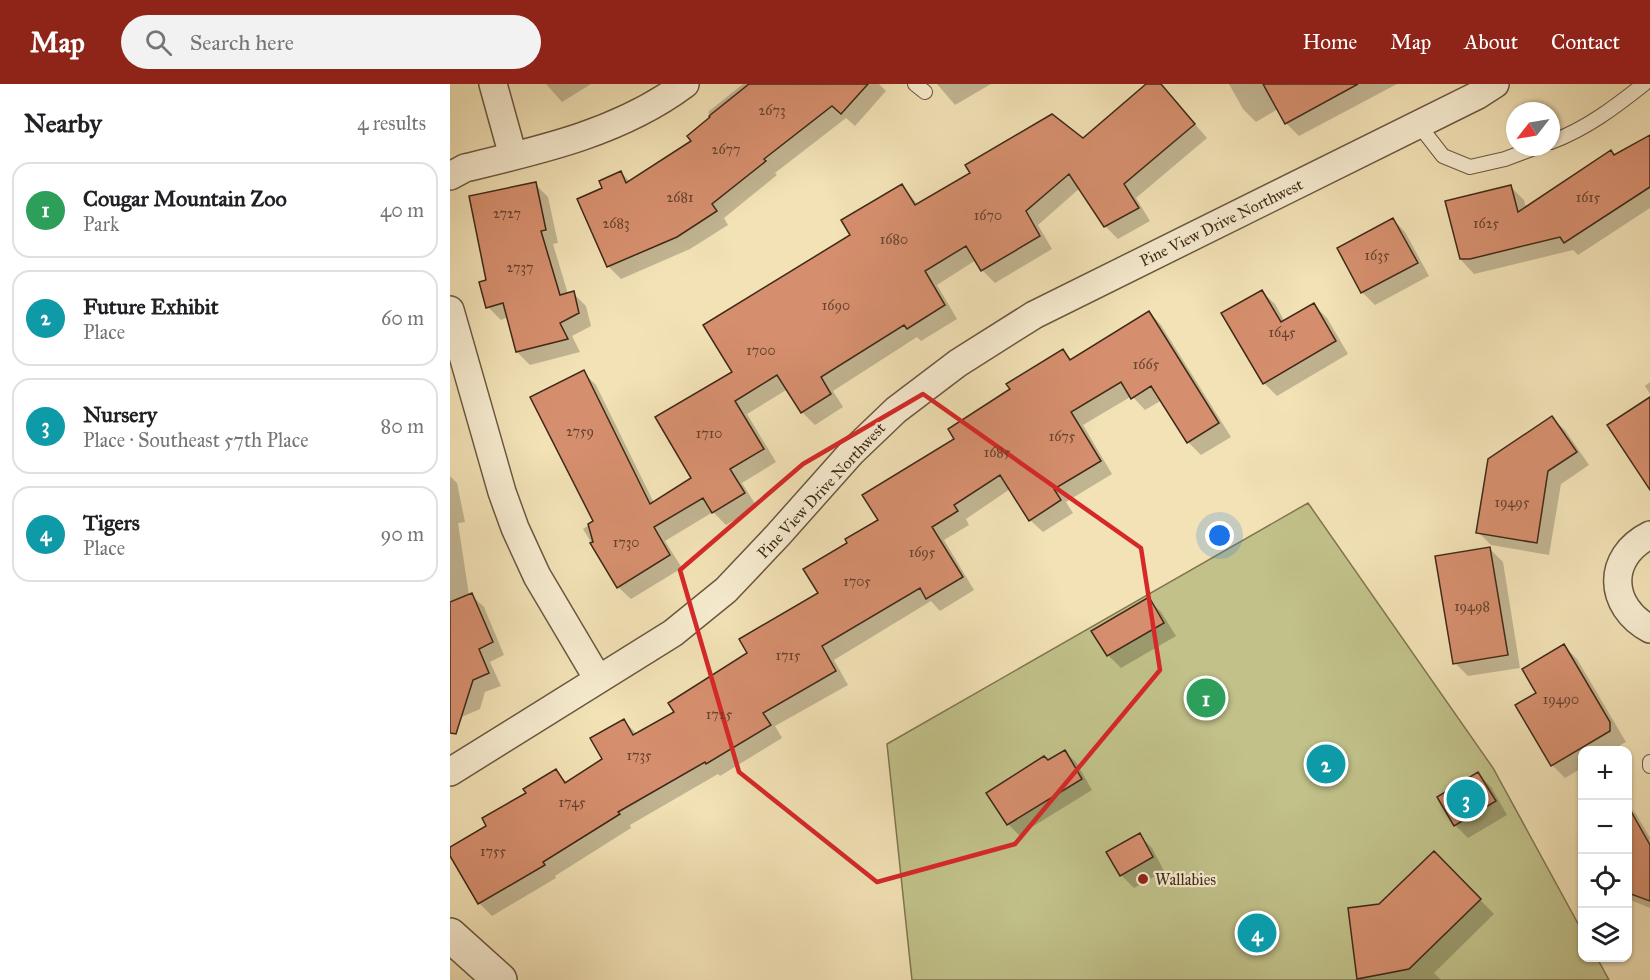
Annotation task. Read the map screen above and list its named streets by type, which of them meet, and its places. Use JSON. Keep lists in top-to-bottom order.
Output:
{
  "streets": {
    "street": ["Pine View Drive Northwest"]
  },
  "places": ["Wallabies"],
  "house_numbers": [
    "2673",
    "2677",
    "2681",
    "1615",
    "2727",
    "1670",
    "2683",
    "1625",
    "1680",
    "1635",
    "2737",
    "1690",
    "1645",
    "1700",
    "1665",
    "2759",
    "1710",
    "1675",
    "1685",
    "19495",
    "1730",
    "1695",
    "1705",
    "19498",
    "1715",
    "19490",
    "1725",
    "1735",
    "1745",
    "1755"
  ],
  "north": "bottom left",
  "page": {
    "header": "Map",
    "search": "Search here",
    "nav": [
      "Home",
      "Map",
      "About",
      "Contact"
    ],
    "heading": ["Nearby", "4 results"],
    "list": [
      {
        "mark": "1",
        "name": "Cougar Mountain Zoo",
        "note": "Park",
        "value": "40 m"
      },
      {
        "mark": "2",
        "name": "Future Exhibit",
        "note": "Place",
        "value": "60 m"
      },
      {
        "mark": "3",
        "name": "Nursery",
        "note": "Place · Southeast 57th Place",
        "value": "80 m"
      },
      {
        "mark": "4",
        "name": "Tigers",
        "note": "Place",
        "value": "90 m"
      }
    ],
    "pins": [
      "1",
      "2",
      "3",
      "4"
    ],
    "map_buttons": ["+", "−"]
  }
}
